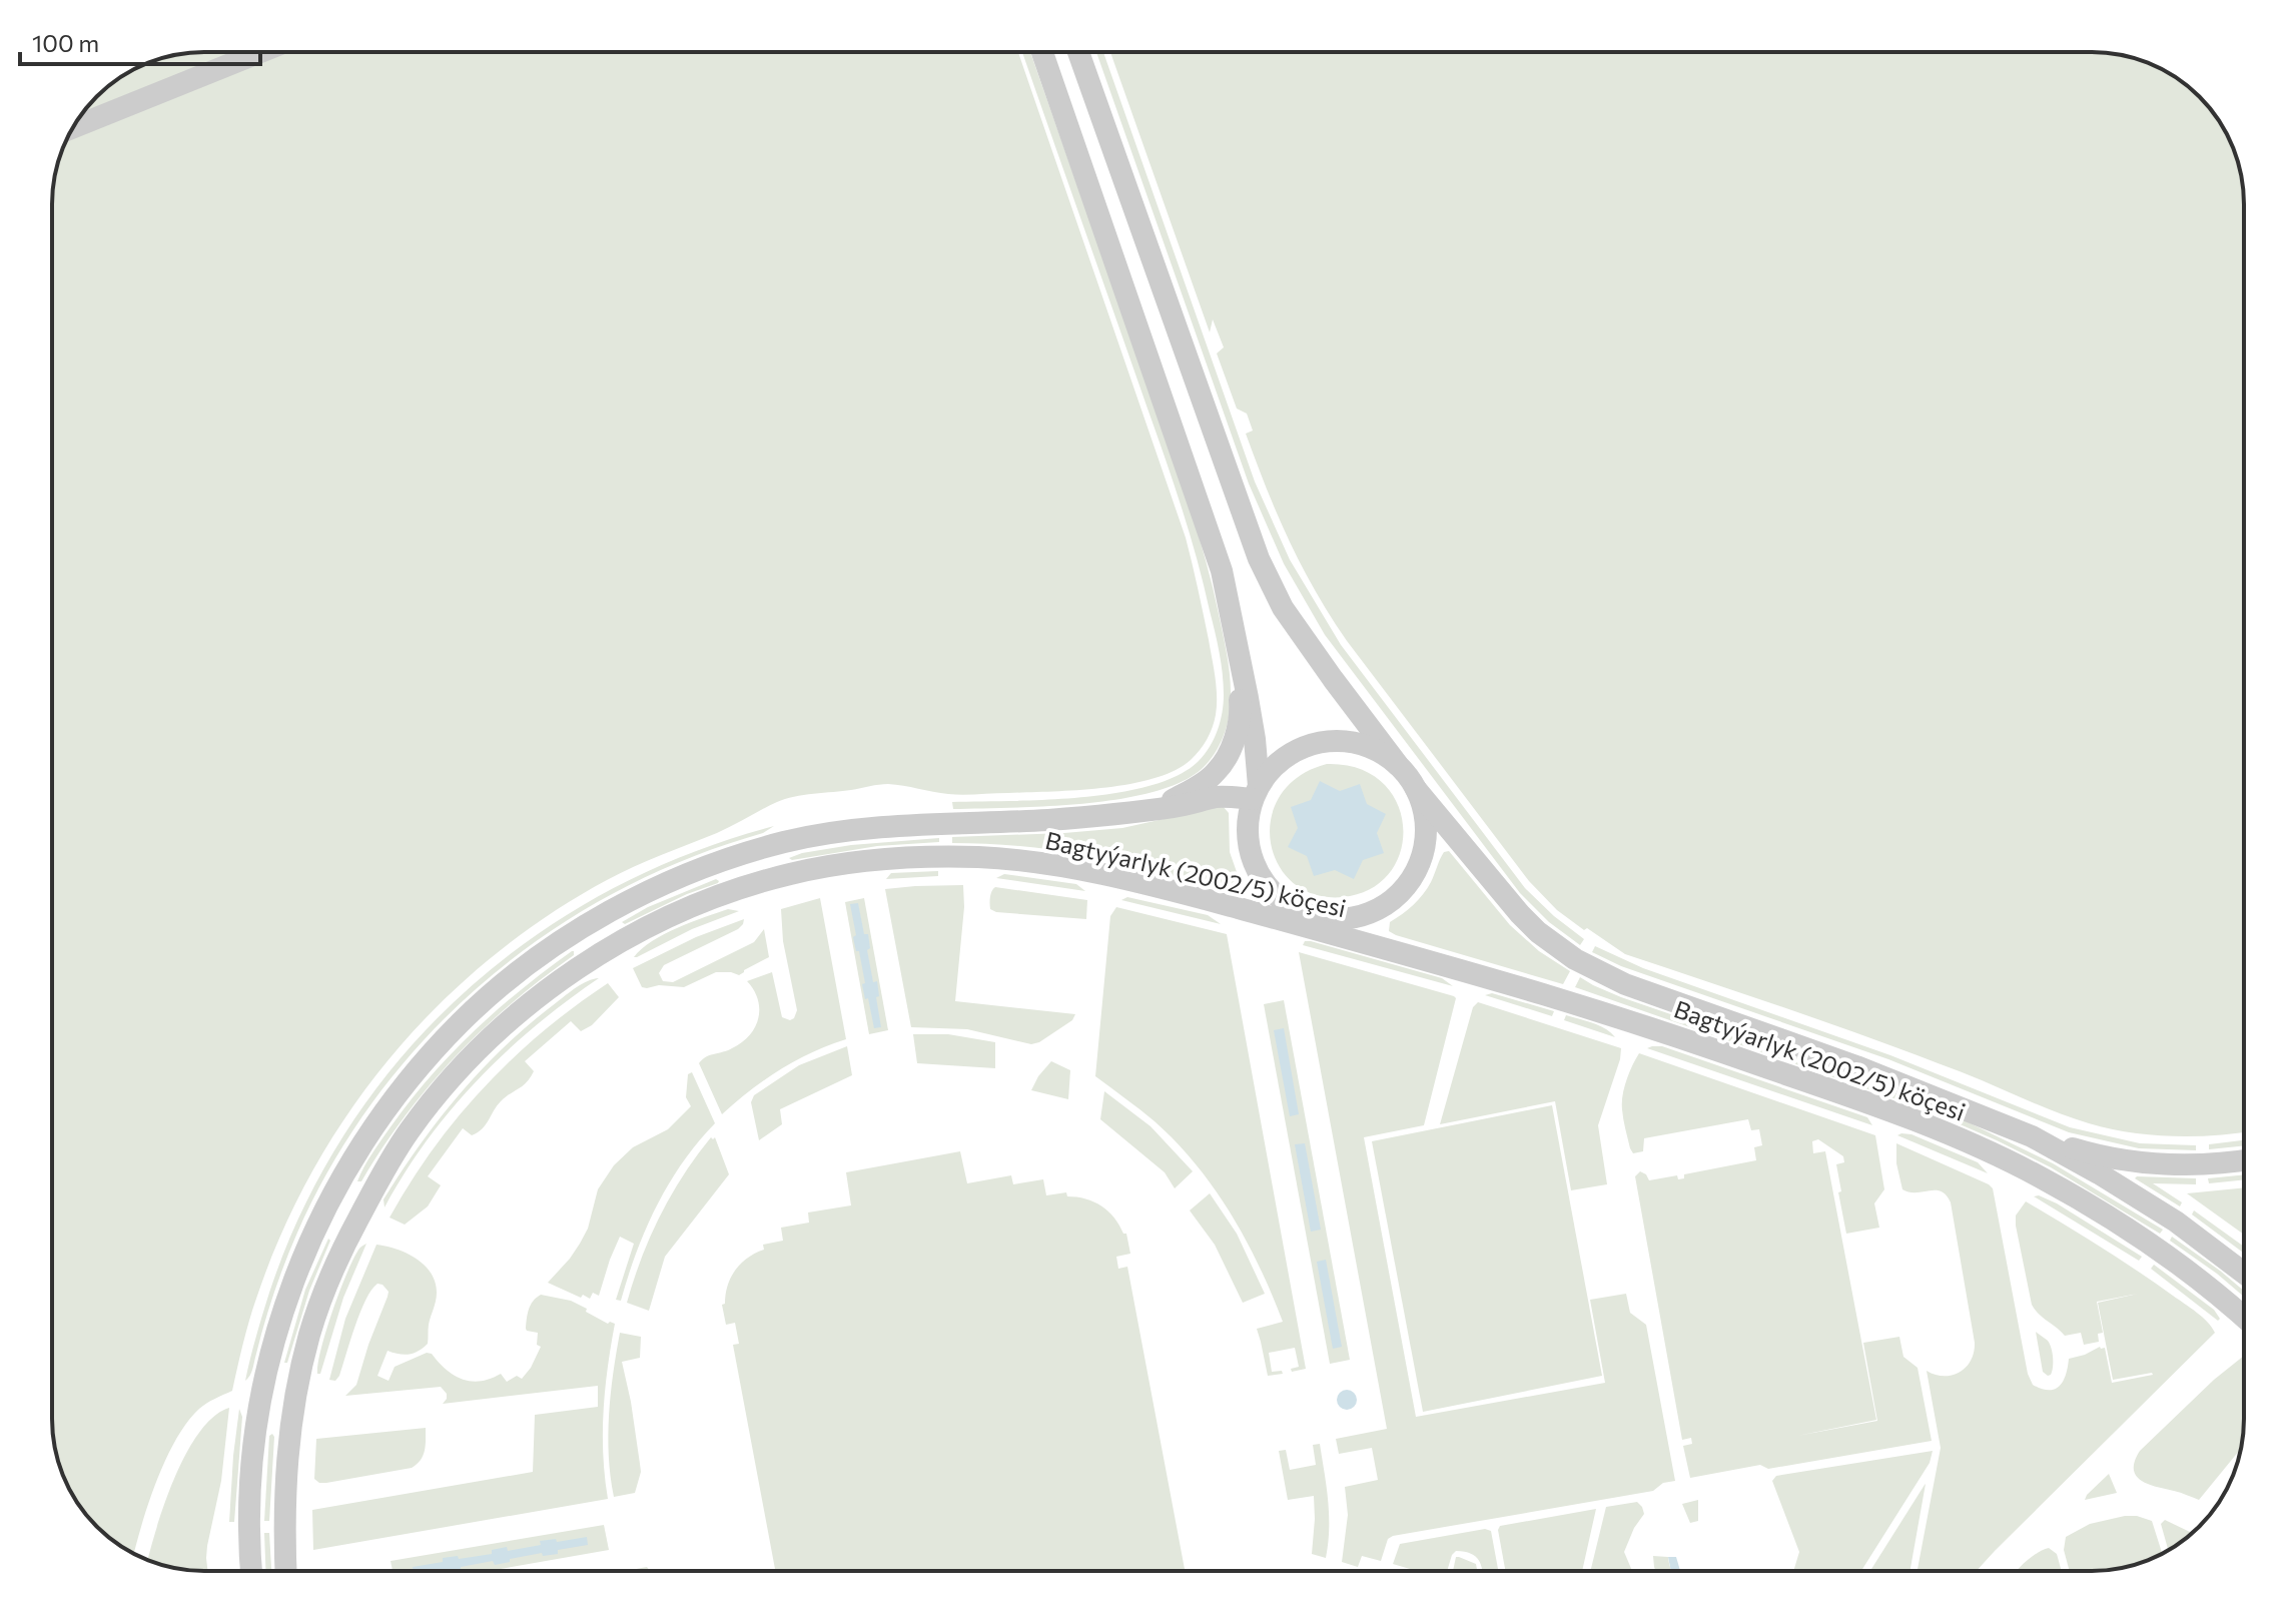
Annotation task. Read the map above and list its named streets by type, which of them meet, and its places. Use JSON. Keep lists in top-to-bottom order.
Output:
{
  "streets": {
    "street": ["Bagtyýarlyk (2002/5) köçesi"]
  },
  "scale_bar": "100 m"
}
